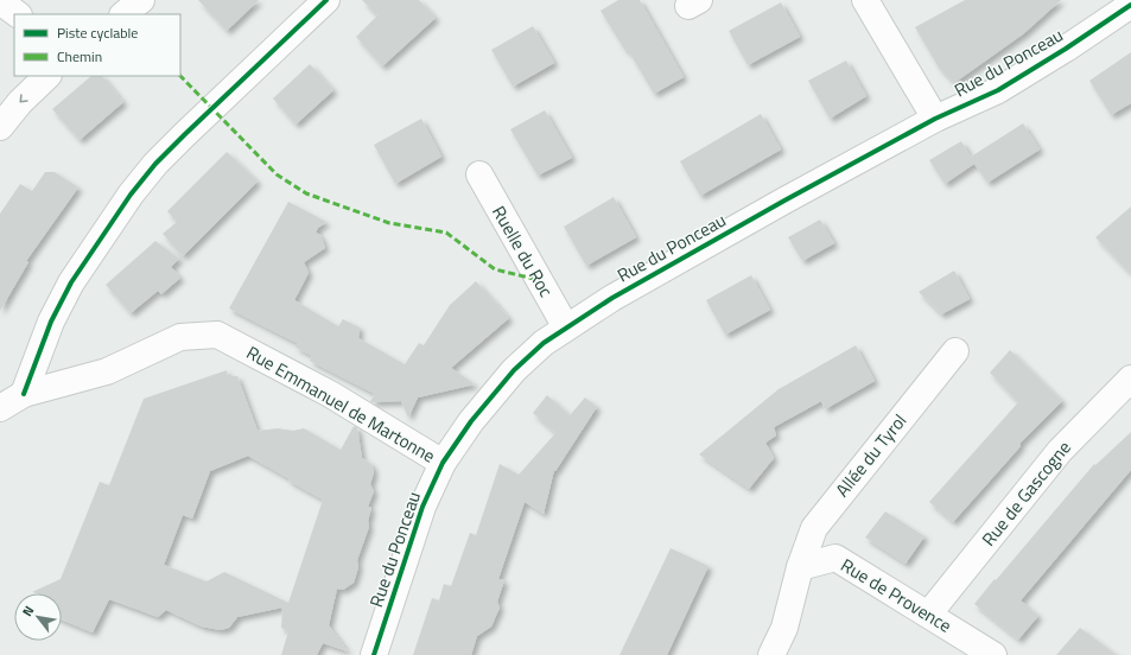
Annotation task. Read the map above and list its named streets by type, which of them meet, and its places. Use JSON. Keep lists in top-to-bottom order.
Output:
{
  "streets": {
    "street": [
      "Rue du Ponceau",
      "Ruelle du Roc",
      "Rue Emmanuel de Martonne",
      "Allée du Tyrol",
      "Rue de Gascogne",
      "Rue de Provence"
    ]
  },
  "crossings": [
    ["Rue du Ponceau", "Ruelle du Roc"],
    ["Rue du Ponceau", "Rue Emmanuel de Martonne"],
    ["Allée du Tyrol", "Rue de Provence"],
    ["Rue de Gascogne", "Rue de Provence"]
  ],
  "legend": ["Piste cyclable", "Chemin"],
  "north": "top left"
}
